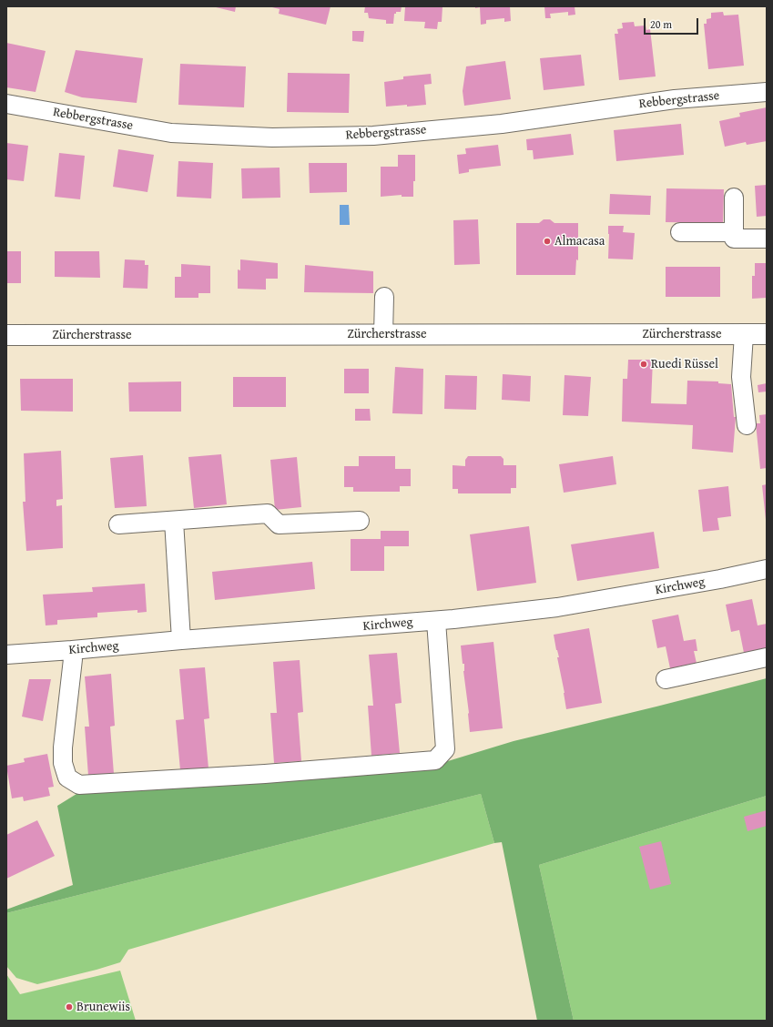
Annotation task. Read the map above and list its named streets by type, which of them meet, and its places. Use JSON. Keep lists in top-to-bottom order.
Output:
{
  "streets": {
    "main road": ["Zürcherstrasse"],
    "street": ["Rebbergstrasse", "Kirchweg"]
  },
  "places": ["Almacasa", "Ruedi Rüssel", "Brunewiis"],
  "scale_bar": "20 m"
}
